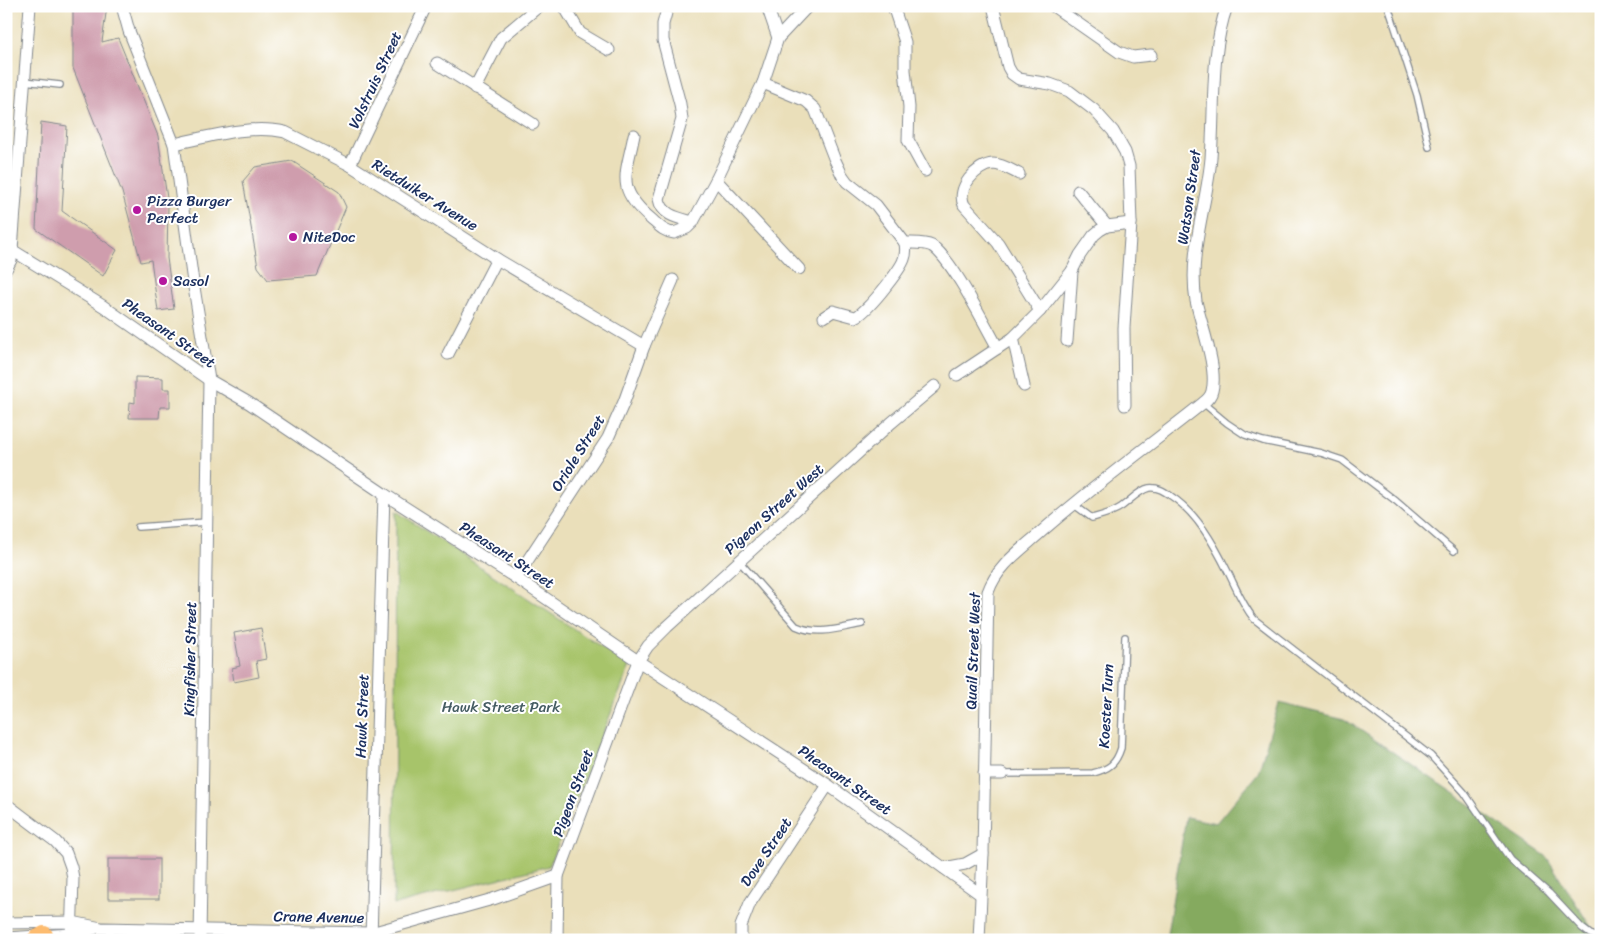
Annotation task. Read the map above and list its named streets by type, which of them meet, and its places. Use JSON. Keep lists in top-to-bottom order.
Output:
{
  "streets": {
    "street": [
      "Volstruis Street",
      "Rietduiker Avenue",
      "Watson Street",
      "Pheasant Street",
      "Oriole Street",
      "Pigeon Street West",
      "Quail Street West",
      "Kingfisher Street",
      "Koester Turn",
      "Hawk Street",
      "Pigeon Street",
      "Dove Street",
      "Crane Avenue"
    ]
  },
  "crossings": [
    ["Volstruis Street", "Rietduiker Avenue"],
    ["Rietduiker Avenue", "Oriole Street"],
    ["Rietduiker Avenue", "Kingfisher Street"],
    ["Watson Street", "Quail Street West"],
    ["Pheasant Street", "Oriole Street"],
    ["Pheasant Street", "Pigeon Street West"],
    ["Pheasant Street", "Quail Street West"],
    ["Pheasant Street", "Kingfisher Street"],
    ["Pheasant Street", "Hawk Street"],
    ["Pheasant Street", "Pigeon Street"],
    ["Pheasant Street", "Dove Street"],
    ["Pigeon Street West", "Pigeon Street"],
    ["Quail Street West", "Koester Turn"],
    ["Kingfisher Street", "Crane Avenue"],
    ["Hawk Street", "Crane Avenue"],
    ["Pigeon Street", "Crane Avenue"]
  ],
  "parks": ["Hawk Street Park"],
  "places": ["Pizza Burger Perfect", "NiteDoc", "Sasol"]
}
